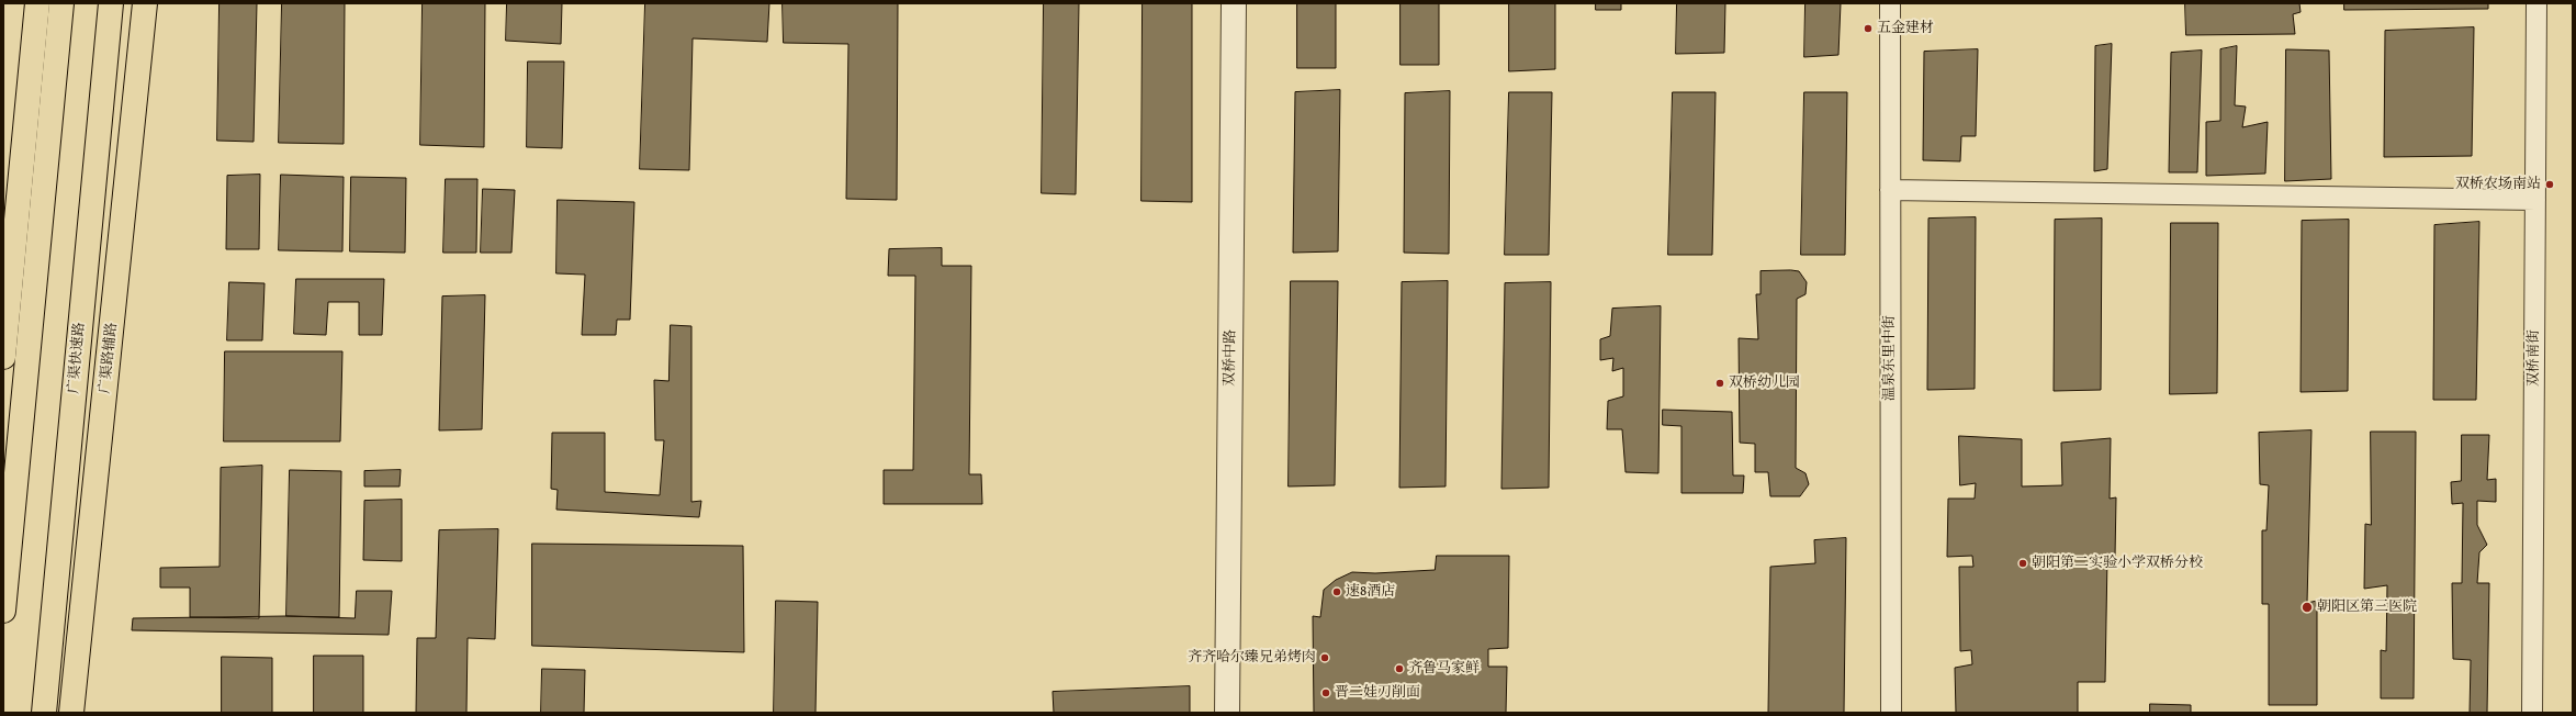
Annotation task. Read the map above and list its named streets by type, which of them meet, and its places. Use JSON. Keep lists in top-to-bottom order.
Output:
{
  "streets": {
    "main road": ["广渠快速路", "广渠路辅路"],
    "street": ["双桥中路", "温泉东里中街", "双桥南街"]
  },
  "places": [
    "五金建材",
    "双桥农场南站",
    "双桥幼儿园",
    "朝阳第二实验小学双桥分校",
    "速8酒店",
    "朝阳区第三医院",
    "齐齐哈尔臻兄弟烤肉",
    "齐鲁马家鲜",
    "晋二娃刀削面"
  ]
}
